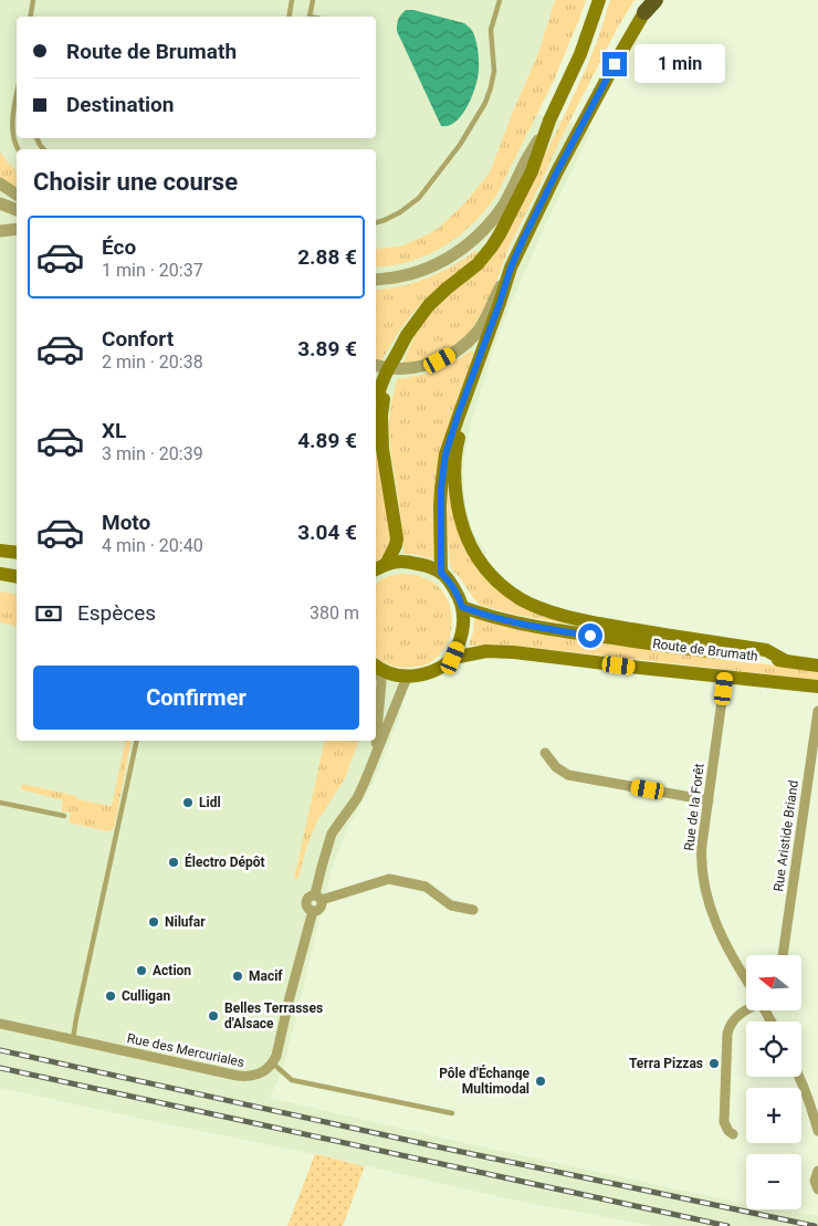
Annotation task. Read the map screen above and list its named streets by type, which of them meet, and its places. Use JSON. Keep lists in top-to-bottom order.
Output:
{
  "streets": {
    "main road": ["Route de Brumath"],
    "street": ["Rue de la Forêt", "Rue Aristide Briand", "Rue des Mercuriales"]
  },
  "crossings": [
    ["Route de Brumath", "Rue de la Forêt"]
  ],
  "places": [
    "Lidl",
    "Électro Dépôt",
    "Nilufar",
    "Action",
    "Macif",
    "Culligan",
    "Belles Terrasses d'Alsace",
    "Terra Pizzas",
    "Pôle d'Échange Multimodal"
  ],
  "north": "left",
  "page": {
    "banner": ["Route de Brumath", "Destination"],
    "bubble": "1 min",
    "heading": "Choisir une course",
    "list": [
      {
        "name": "Éco",
        "note": "1 min · 20:37",
        "value": "2.88 €"
      },
      {
        "name": "Confort",
        "note": "2 min · 20:38",
        "value": "3.89 €"
      },
      {
        "name": "XL",
        "note": "3 min · 20:39",
        "value": "4.89 €"
      },
      {
        "name": "Moto",
        "note": "4 min · 20:40",
        "value": "3.04 €"
      }
    ],
    "pay": ["Espèces", "380 m"],
    "buttons": "Confirmer",
    "map_buttons": ["+", "−"]
  }
}
